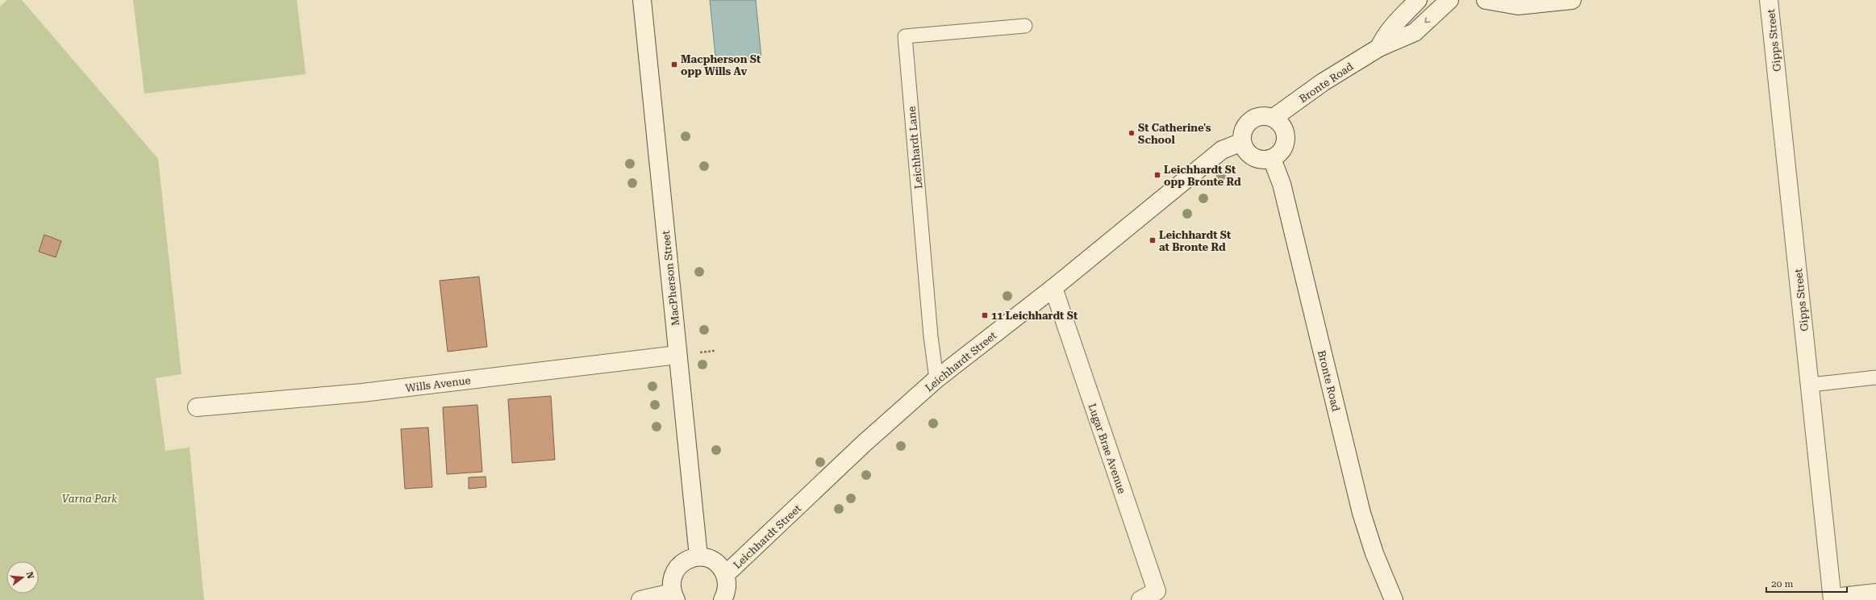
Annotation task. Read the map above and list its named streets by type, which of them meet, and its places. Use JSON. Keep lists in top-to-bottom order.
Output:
{
  "streets": {
    "main road": [
      "Gipps Street",
      "Bronte Road",
      "MacPherson Street",
      "Leichhardt Street",
      "Wills Avenue",
      "Lugar Brae Avenue"
    ],
    "lane": ["Leichhardt Lane"]
  },
  "crossings": [
    ["Bronte Road", "Leichhardt Street"],
    ["Leichhardt Lane", "Leichhardt Street"],
    ["MacPherson Street", "Wills Avenue"],
    ["Leichhardt Street", "Lugar Brae Avenue"]
  ],
  "parks": ["Varna Park"],
  "places": {
    "transit": [
      "Macpherson St opp Wills Av",
      "Leichhardt St opp Bronte Rd",
      "Leichhardt St at Bronte Rd",
      "11 Leichhardt St"
    ],
    "other": ["St Catherine's School"]
  },
  "scale_bar": "20 m",
  "north": "right"
}
